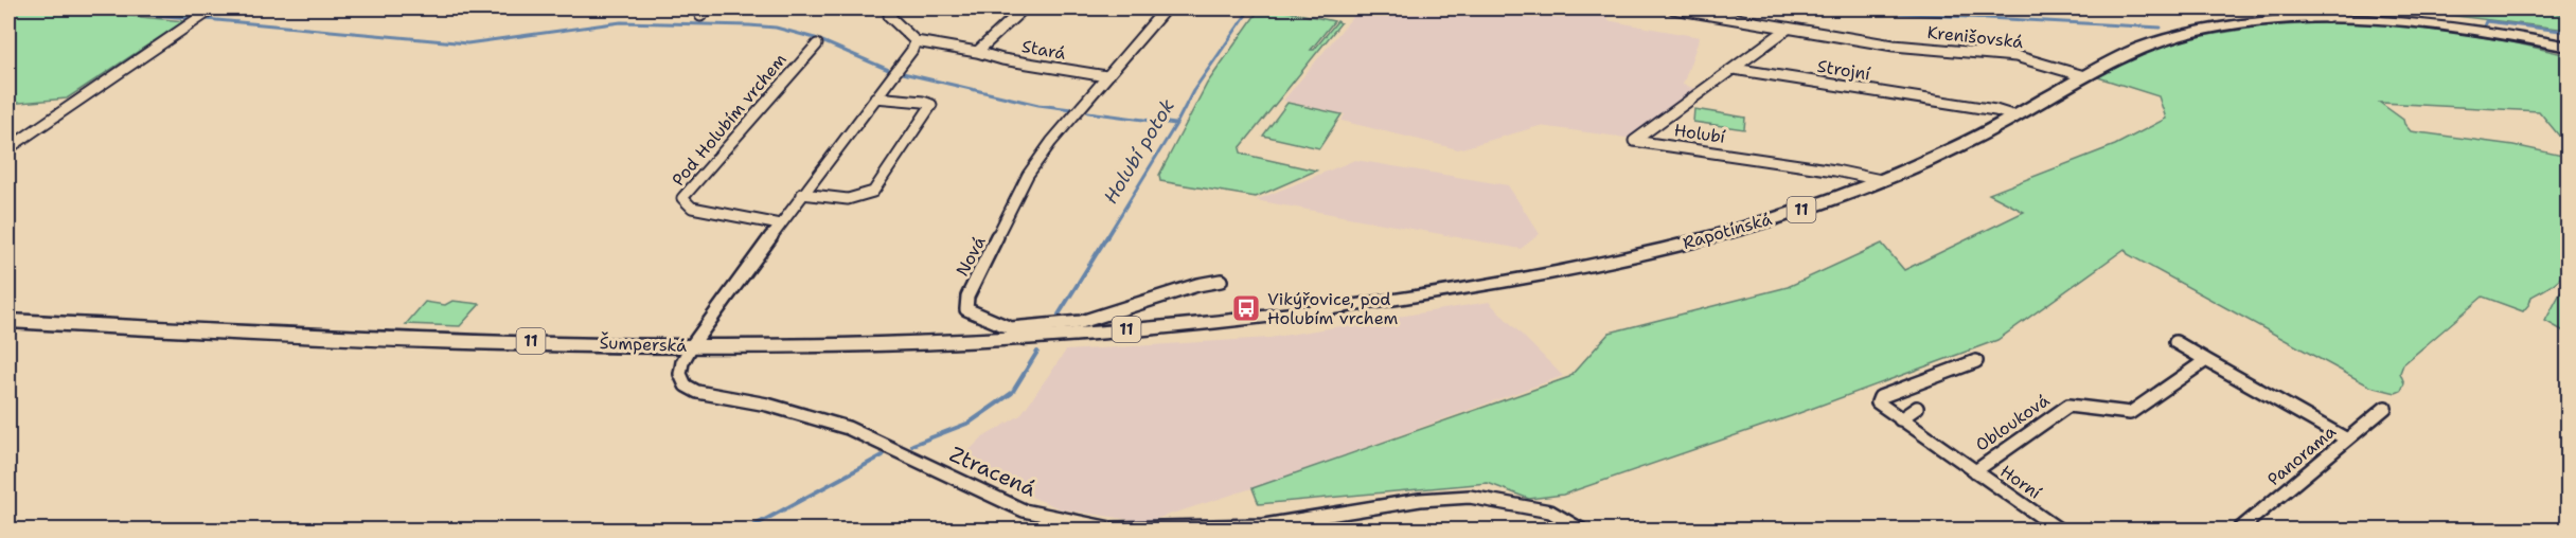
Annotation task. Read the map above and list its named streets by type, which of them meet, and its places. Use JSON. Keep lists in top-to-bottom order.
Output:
{
  "streets": {
    "main road": ["11", "Rapotínská", "Šumperská"],
    "street": [
      "Krenišovská",
      "Stará",
      "Strojní",
      "Pod Holubím vrchem",
      "Holubí",
      "Nová",
      "Oblouková",
      "Panorama",
      "Ztracená",
      "Horní"
    ]
  },
  "crossings": [
    ["Krenišovská", "Rapotínská"],
    ["Stará", "Nová"],
    ["Strojní", "Holubí"],
    ["Strojní", "Rapotínská"],
    ["Holubí", "Rapotínská"],
    ["Rapotínská", "Šumperská"],
    ["Šumperská", "Ztracená"],
    ["Oblouková", "Horní"]
  ],
  "water": ["Holubí potok"],
  "places": {
    "bus stop": ["Vikýřovice, pod Holubím vrchem"]
  }
}
